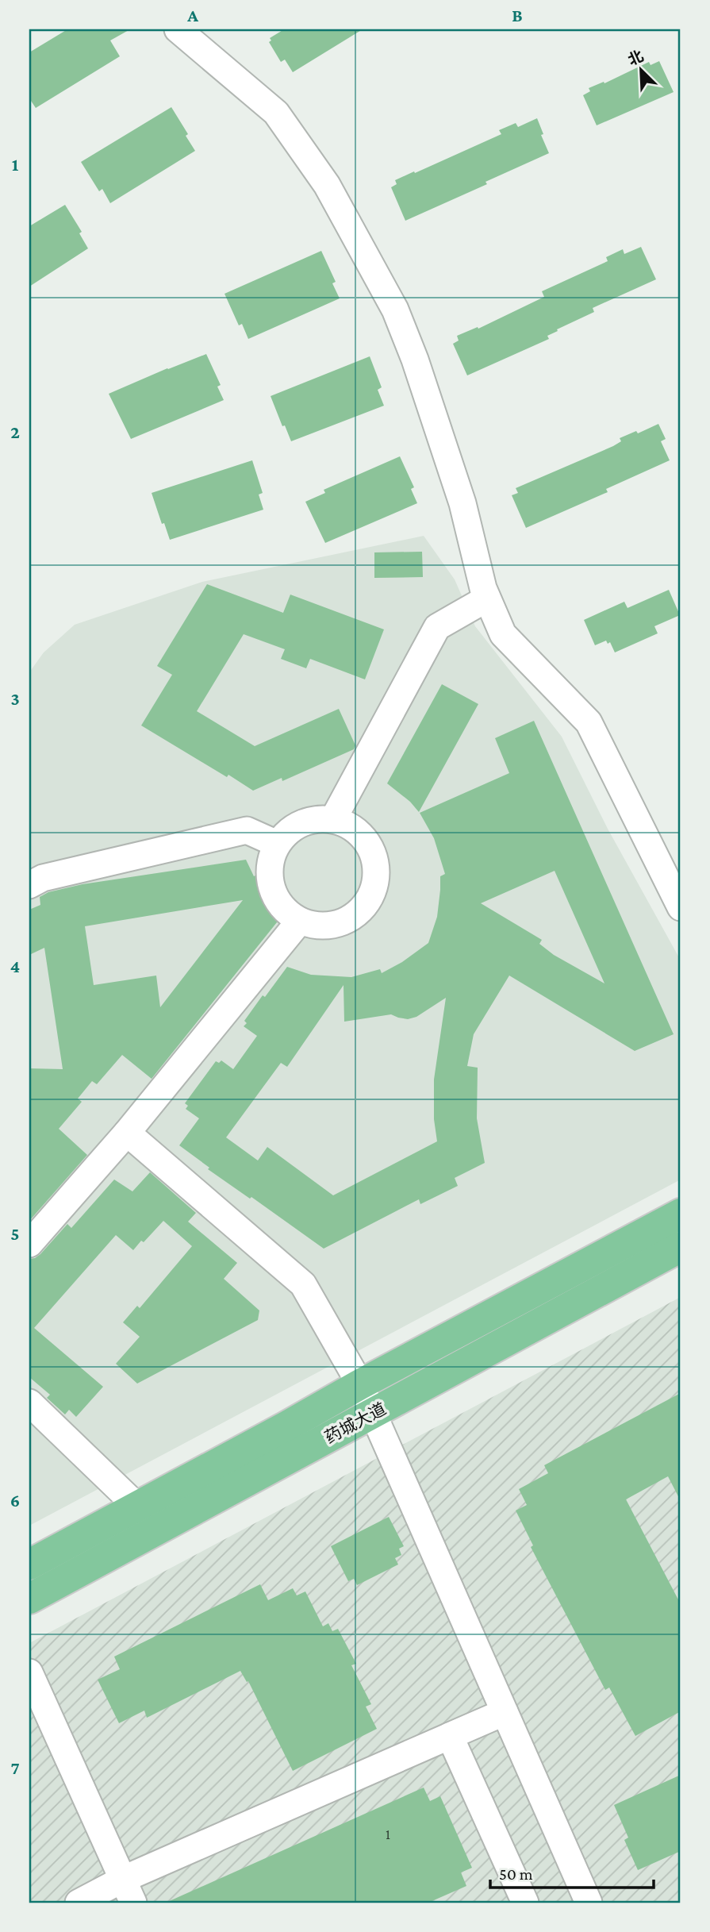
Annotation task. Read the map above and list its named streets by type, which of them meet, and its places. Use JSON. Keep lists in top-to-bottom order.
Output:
{
  "streets": {
    "main road": ["药城大道"]
  },
  "house_numbers": ["1"],
  "scale_bar": "50 m",
  "north": "top left",
  "grid": {
    "columns": ["A", "B"],
    "rows": [
      "1",
      "2",
      "3",
      "4",
      "5",
      "6",
      "7"
    ]
  }
}
